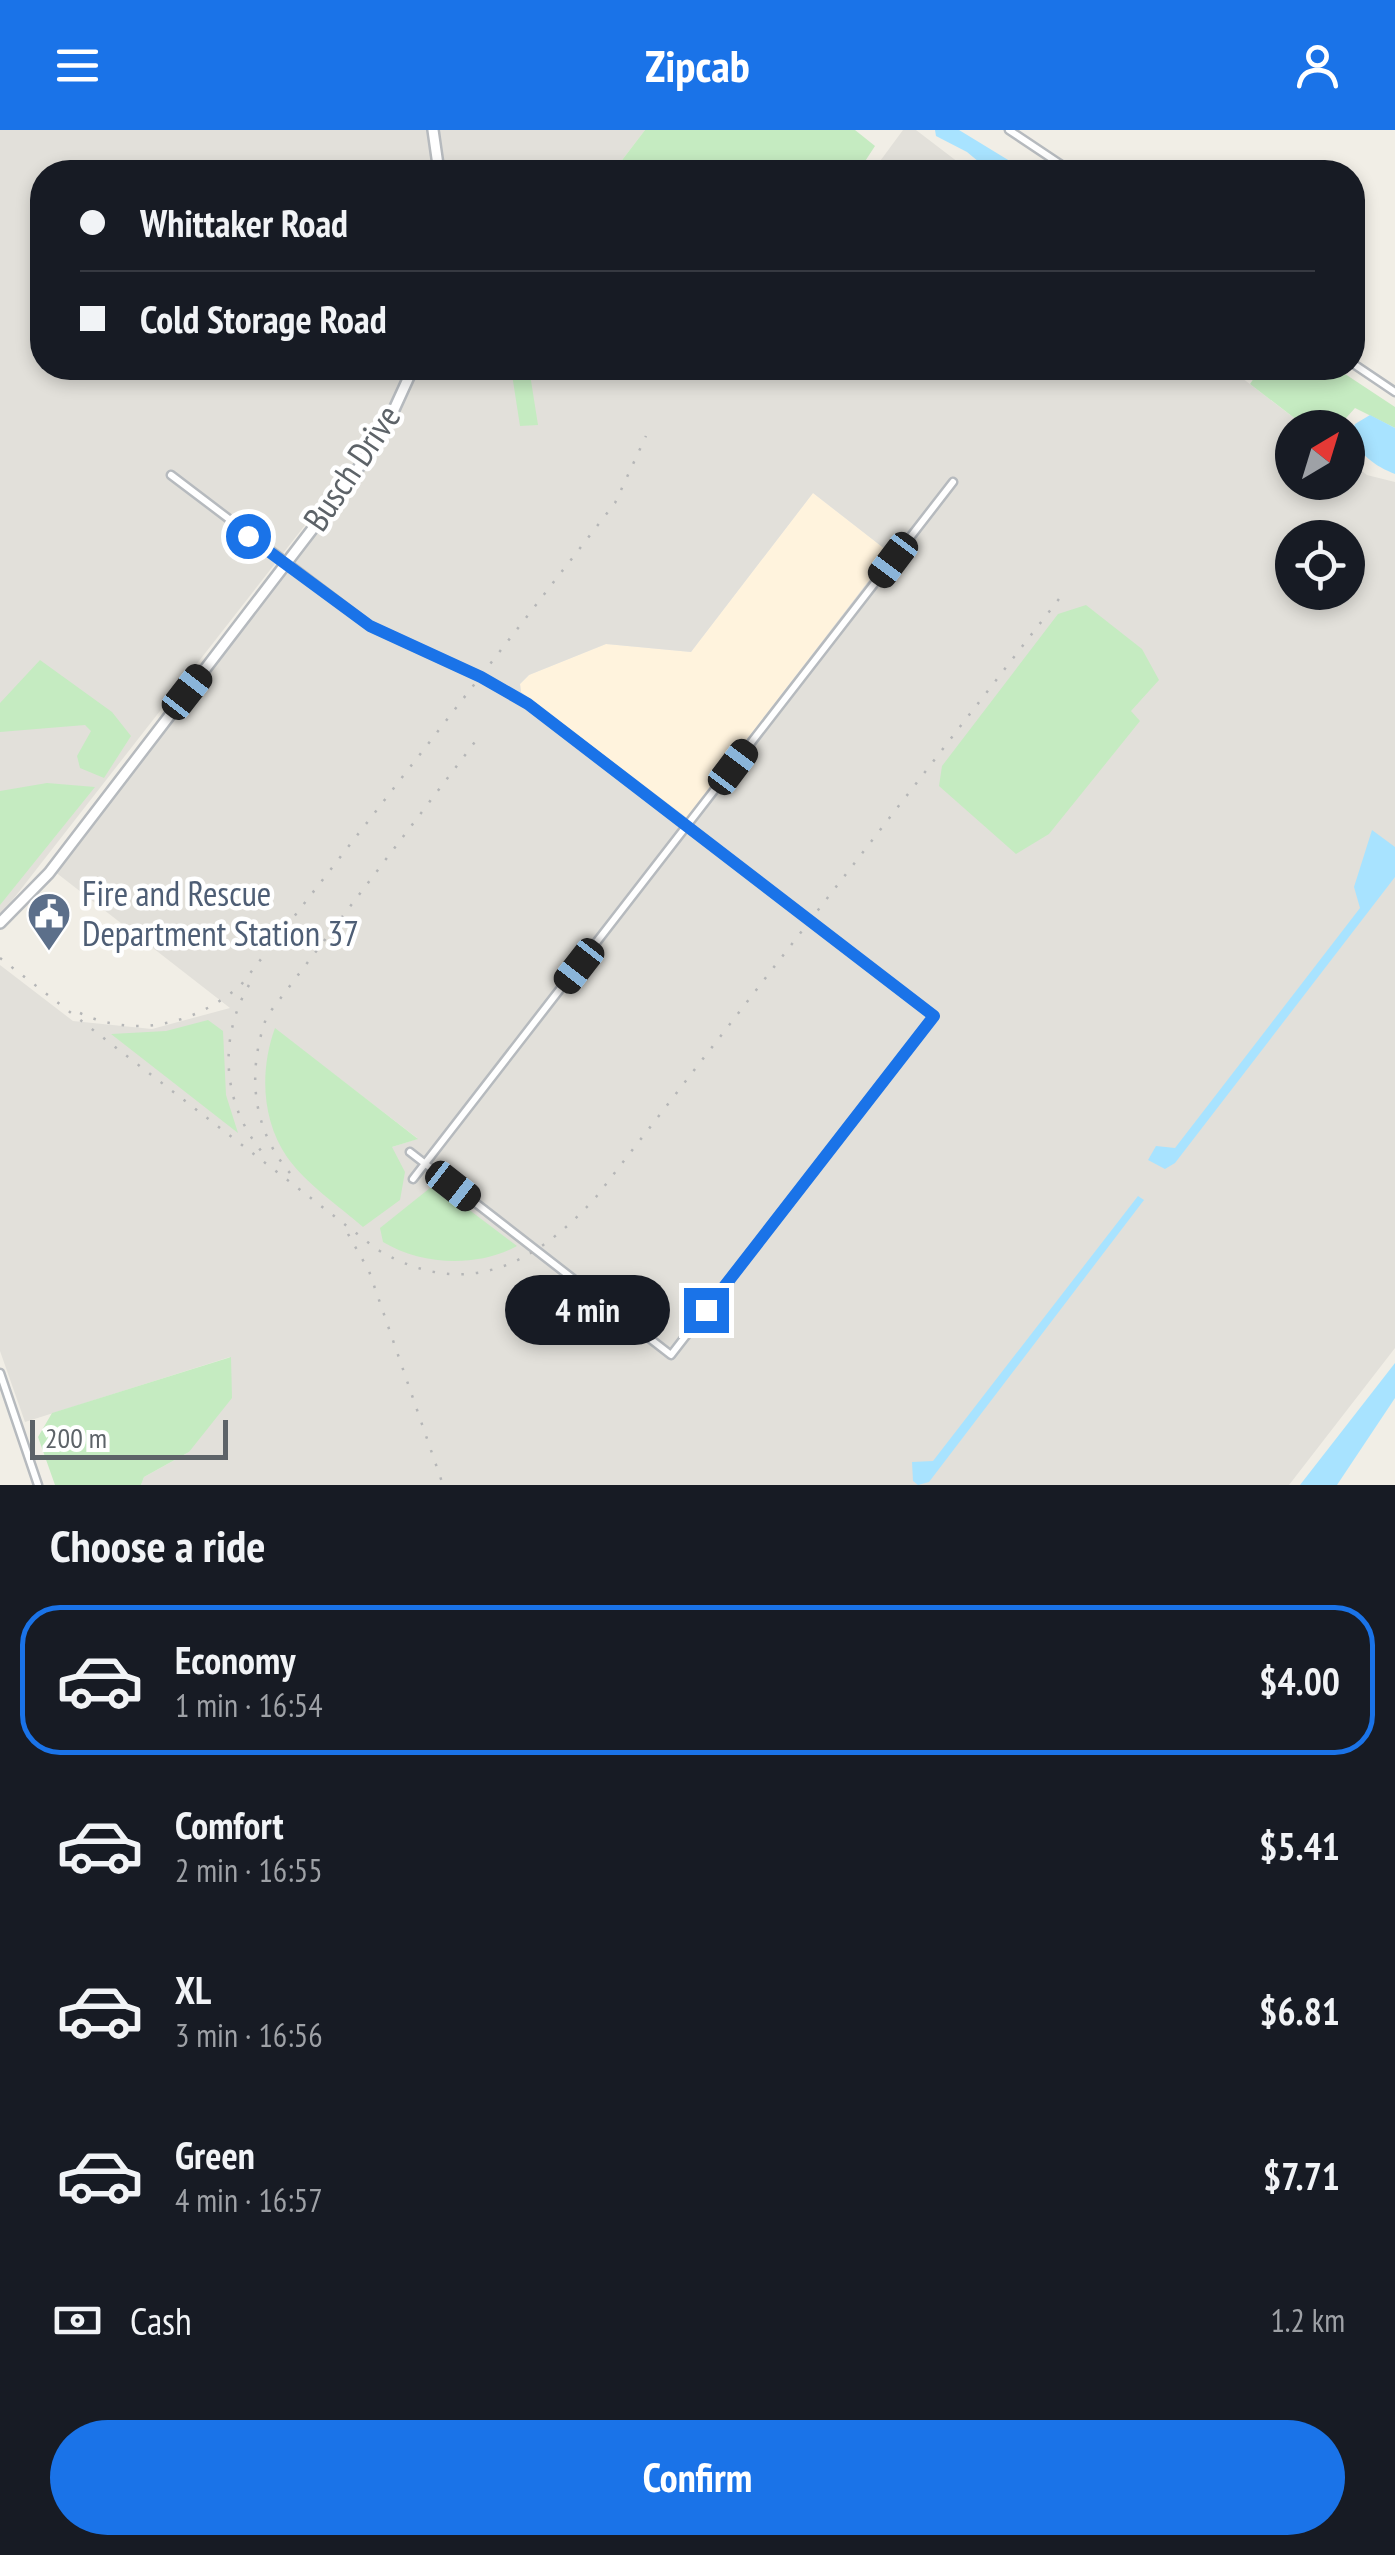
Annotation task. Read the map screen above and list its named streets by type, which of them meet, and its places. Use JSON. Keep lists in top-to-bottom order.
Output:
{
  "streets": {
    "street": ["Busch Drive"]
  },
  "places": {
    "public building": ["Fire and Rescue Department Station 37"]
  },
  "scale_bar": "200 m",
  "north": "top right",
  "page": {
    "header": "Zipcab",
    "banner": ["Whittaker Road", "Cold Storage Road"],
    "bubble": "4 min",
    "scale": "200 m",
    "heading": "Choose a ride",
    "list": [
      {
        "name": "Economy",
        "note": "1 min · 16:54",
        "value": "$4.00"
      },
      {
        "name": "Comfort",
        "note": "2 min · 16:55",
        "value": "$5.41"
      },
      {
        "name": "XL",
        "note": "3 min · 16:56",
        "value": "$6.81"
      },
      {
        "name": "Green",
        "note": "4 min · 16:57",
        "value": "$7.71"
      }
    ],
    "pay": ["Cash", "1.2 km"],
    "buttons": "Confirm"
  }
}
